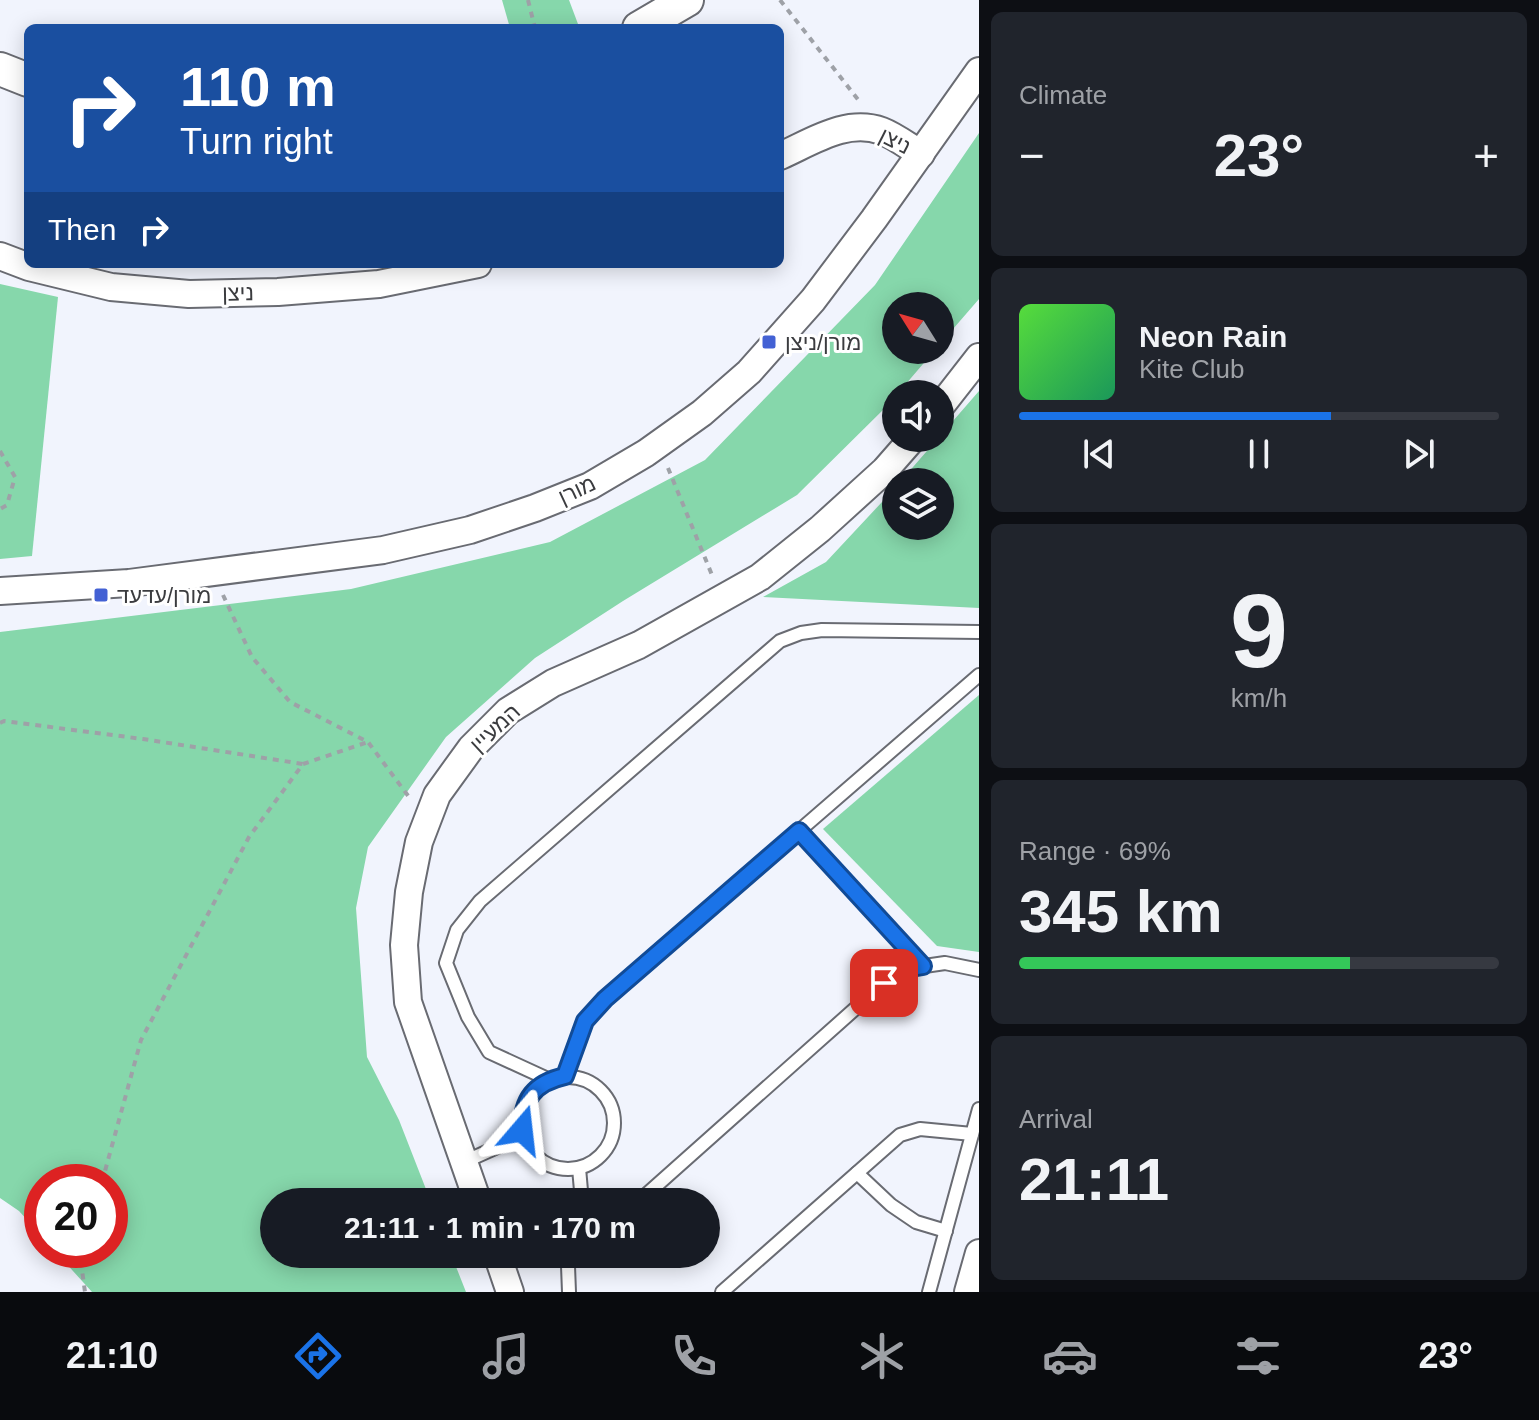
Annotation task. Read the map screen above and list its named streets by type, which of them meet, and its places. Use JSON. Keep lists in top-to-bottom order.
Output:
{
  "streets": {
    "street": ["ניצן", "מורן", "המעיין"]
  },
  "crossings": [
    ["ניצן", "מורן"]
  ],
  "places": {
    "transit": ["מורן/ניצן", "מורן/עדעד"]
  },
  "north": "top left",
  "page": {
    "tile": [
      "Climate",
      ["9", "km/h"],
      ["Range · 69%", "345 km"],
      ["Arrival", "21:11"]
    ],
    "turn": ["110 m", "Turn right"],
    "heat": ["−", "23°", "+"],
    "then": "Then",
    "song": ["Neon Rain", "Kite Club"],
    "limit": "20",
    "trip": "21:11 · 1 min · 170 m",
    "tabs": ["21:10", "23°"]
  }
}
